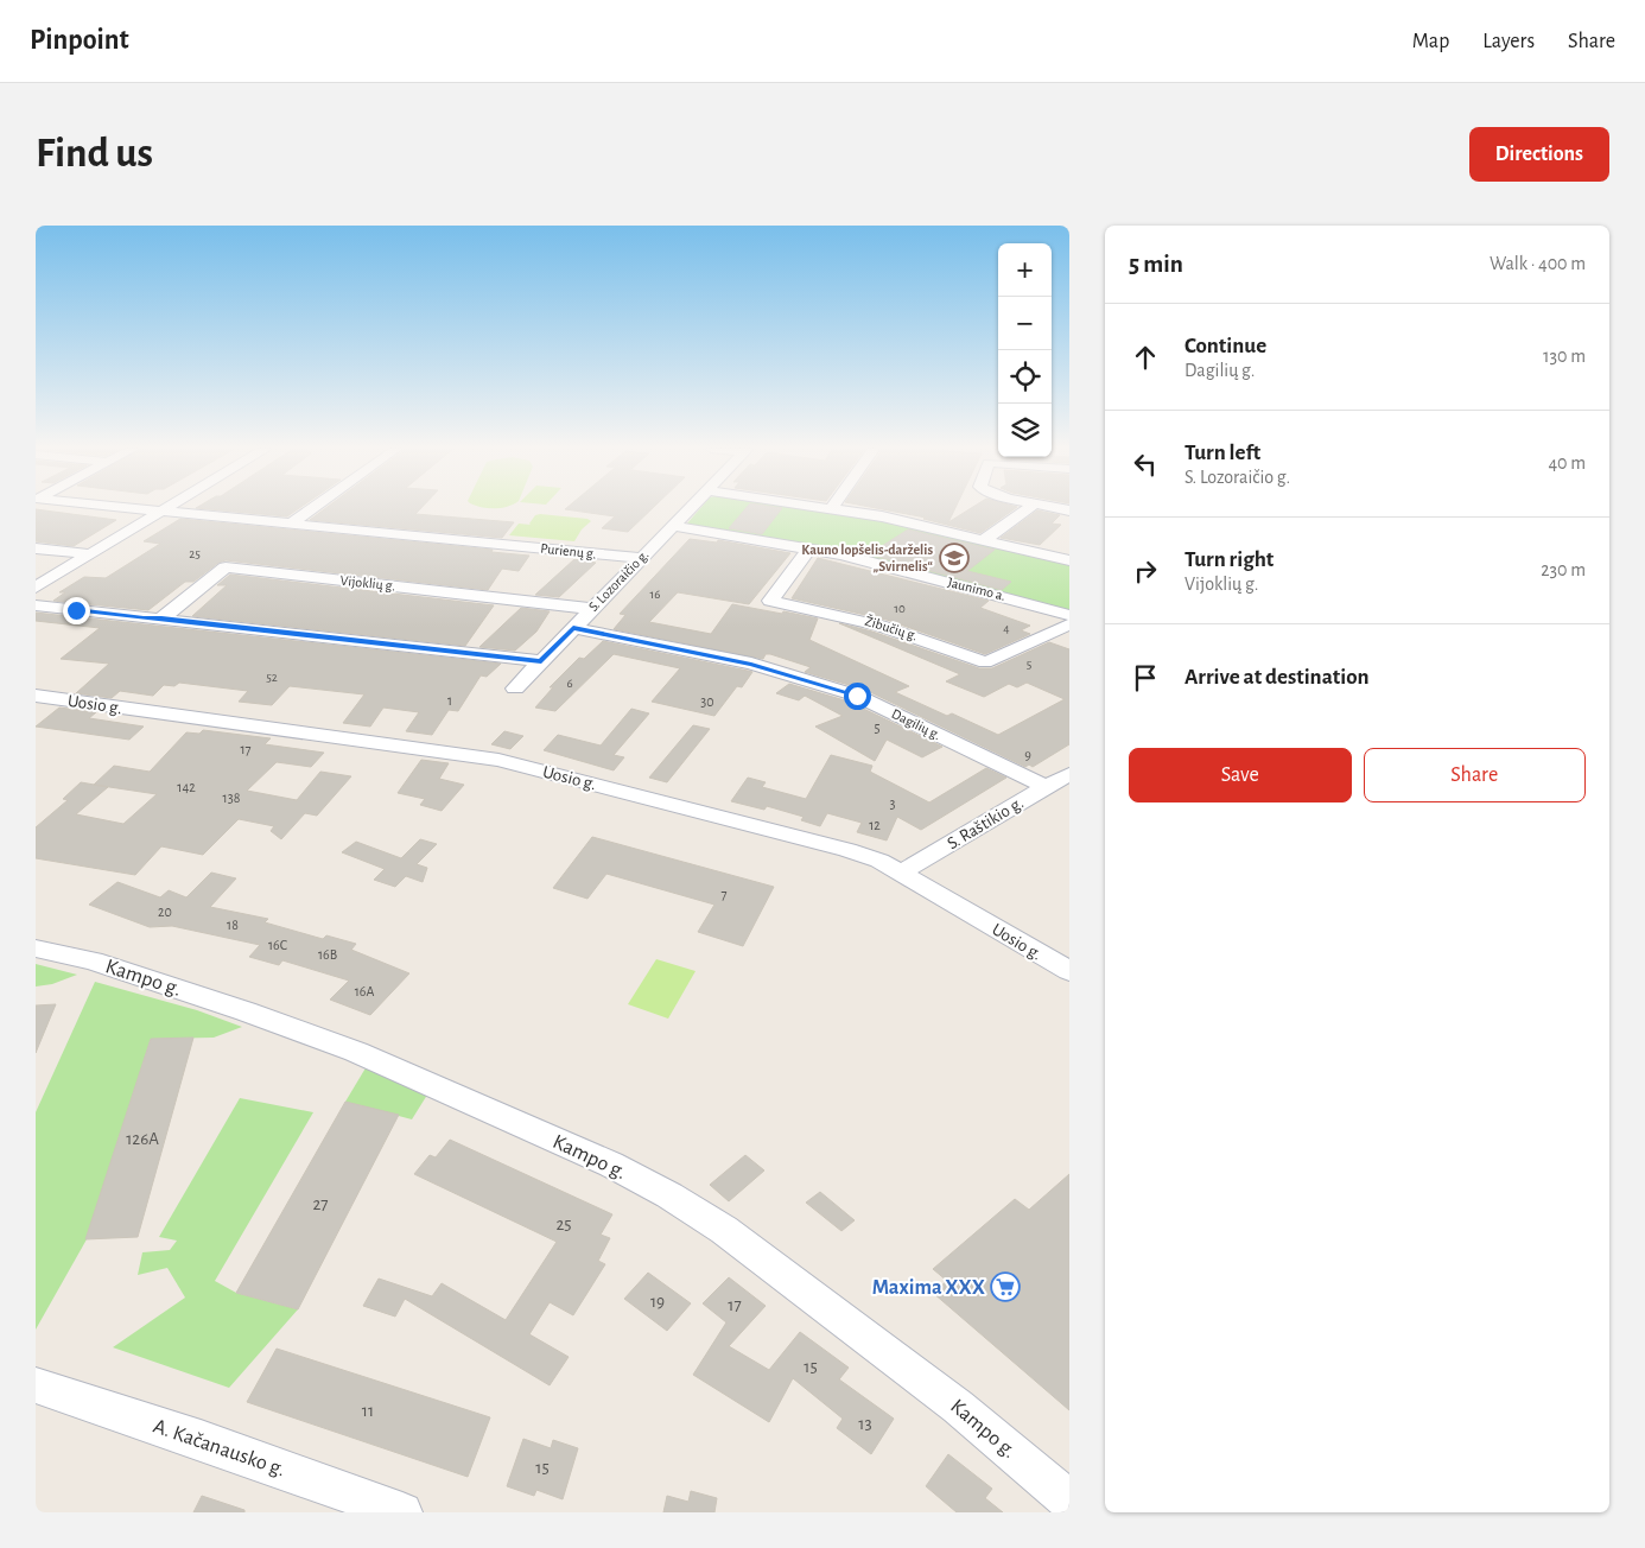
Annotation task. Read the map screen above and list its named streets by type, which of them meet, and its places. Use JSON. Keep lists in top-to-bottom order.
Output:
{
  "streets": {
    "street": [
      "Purienų g.",
      "S. Lozoraičio g.",
      "Vijoklių g.",
      "Jaunimo a.",
      "Žibučių g.",
      "Uosio g.",
      "Dagilių g.",
      "S. Raštikio g.",
      "Kampo g.",
      "A. Kačanausko g."
    ]
  },
  "crossings": [
    ["Purienų g.", "S. Lozoraičio g."],
    ["S. Lozoraičio g.", "Vijoklių g."],
    ["S. Lozoraičio g.", "Jaunimo a."],
    ["S. Lozoraičio g.", "Dagilių g."],
    ["Jaunimo a.", "Žibučių g."],
    ["Uosio g.", "S. Raštikio g."],
    ["Dagilių g.", "S. Raštikio g."]
  ],
  "places": {
    "school or university": ["Kauno lopšelis-darželis „Svirnelis“"],
    "supermarket": ["Maxima XXX"]
  },
  "house_numbers": [
    "25",
    "16",
    "10",
    "4",
    "5",
    "52",
    "6",
    "1",
    "30",
    "5",
    "17",
    "9",
    "142",
    "138",
    "3",
    "12",
    "7",
    "20",
    "18",
    "16C",
    "16B",
    "16A",
    "126A",
    "27",
    "25",
    "19",
    "17",
    "15",
    "11",
    "13",
    "15"
  ],
  "page": {
    "header": "Pinpoint",
    "nav": ["Map", "Layers", "Share"],
    "buttons": [
      "Directions",
      ["Save", "Share"]
    ],
    "title": "Find us",
    "heading": ["5 min", "Walk · 400 m"],
    "map_buttons": ["+", "−"],
    "list": [
      ["Continue", "Dagilių g.", "130 m"],
      ["Turn left", "S. Lozoraičio g.", "40 m"],
      ["Turn right", "Vijoklių g.", "230 m"],
      "Arrive at destination"
    ]
  }
}
